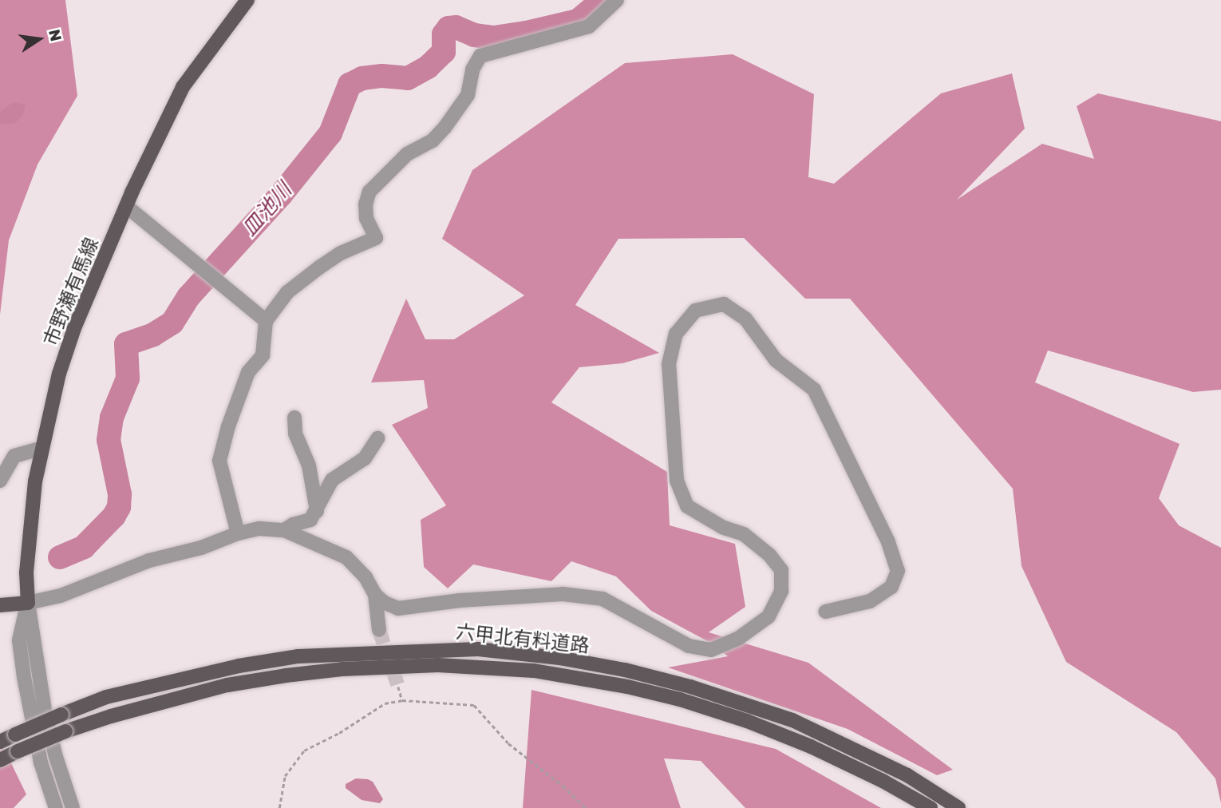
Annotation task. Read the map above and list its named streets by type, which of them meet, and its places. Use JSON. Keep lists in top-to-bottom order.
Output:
{
  "streets": {
    "main road": ["市野瀬有馬線", "六甲北有料道路"]
  },
  "water": ["皿池川"],
  "north": "right"
}
